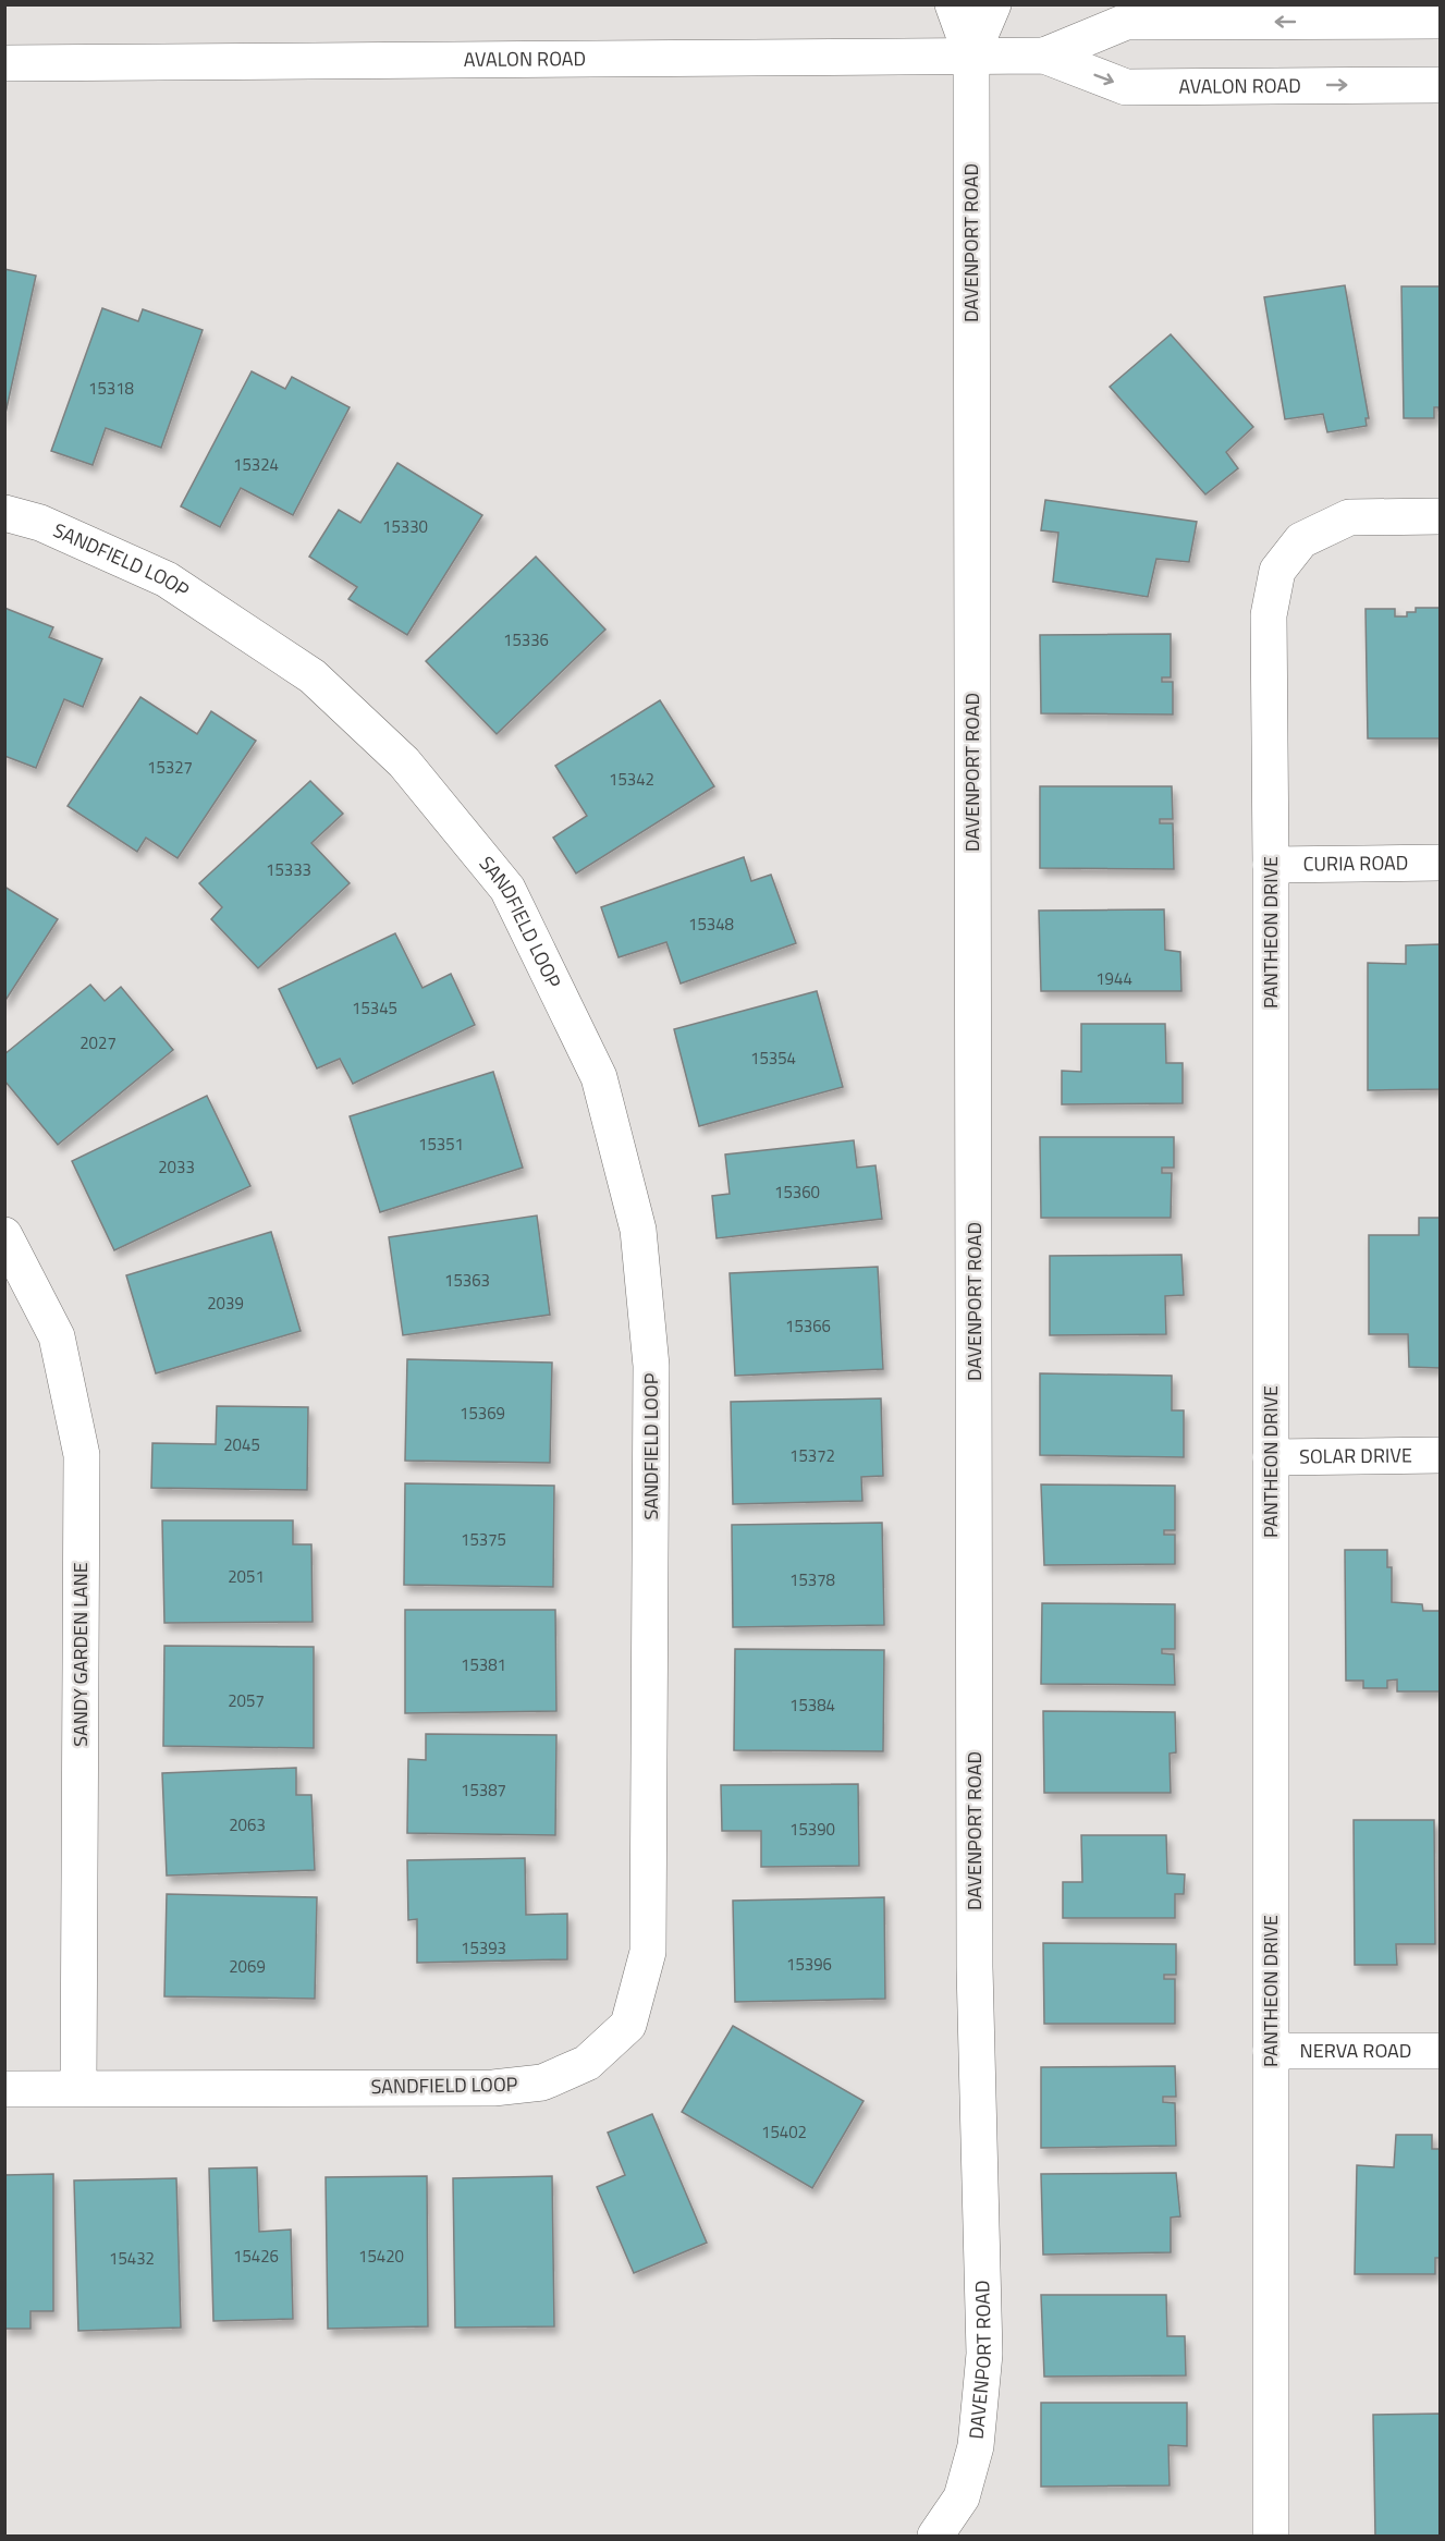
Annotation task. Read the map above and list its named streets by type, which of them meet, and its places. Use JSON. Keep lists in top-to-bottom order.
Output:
{
  "streets": {
    "street": [
      "AVALON ROAD",
      "DAVENPORT ROAD",
      "SANDFIELD LOOP",
      "CURIA ROAD",
      "PANTHEON DRIVE",
      "SOLAR DRIVE",
      "SANDY GARDEN LANE",
      "NERVA ROAD"
    ]
  },
  "crossings": [
    ["AVALON ROAD", "DAVENPORT ROAD"],
    ["SANDFIELD LOOP", "SANDY GARDEN LANE"],
    ["CURIA ROAD", "PANTHEON DRIVE"],
    ["PANTHEON DRIVE", "SOLAR DRIVE"],
    ["PANTHEON DRIVE", "NERVA ROAD"]
  ],
  "house_numbers": [
    "15318",
    "15324",
    "15330",
    "15336",
    "15327",
    "15342",
    "15333",
    "15348",
    "1944",
    "15345",
    "2027",
    "15354",
    "15351",
    "2033",
    "15360",
    "15363",
    "2039",
    "15366",
    "15369",
    "2045",
    "15372",
    "15375",
    "2051",
    "15378",
    "15381",
    "2057",
    "15384",
    "15387",
    "2063",
    "15390",
    "15393",
    "15396",
    "2069",
    "15402",
    "15426",
    "15420",
    "15432"
  ]
}
